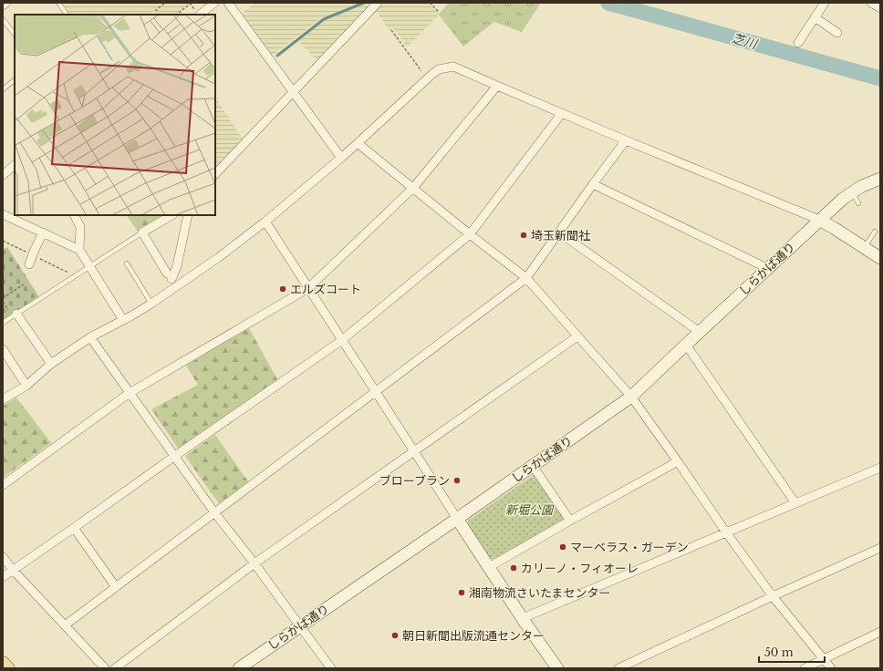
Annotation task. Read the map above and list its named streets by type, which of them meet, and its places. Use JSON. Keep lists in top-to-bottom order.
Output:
{
  "streets": {
    "street": ["しらかば通り"]
  },
  "water": ["芝川"],
  "parks": ["新堀公園"],
  "places": [
    "埼玉新聞社",
    "エルズコート",
    "ブローブラン",
    "マーベラス・ガーデン",
    "カリーノ・フィオーレ",
    "湘南物流さいたまセンター",
    "朝日新聞出版流通センター"
  ],
  "scale_bar": "50 m"
}
